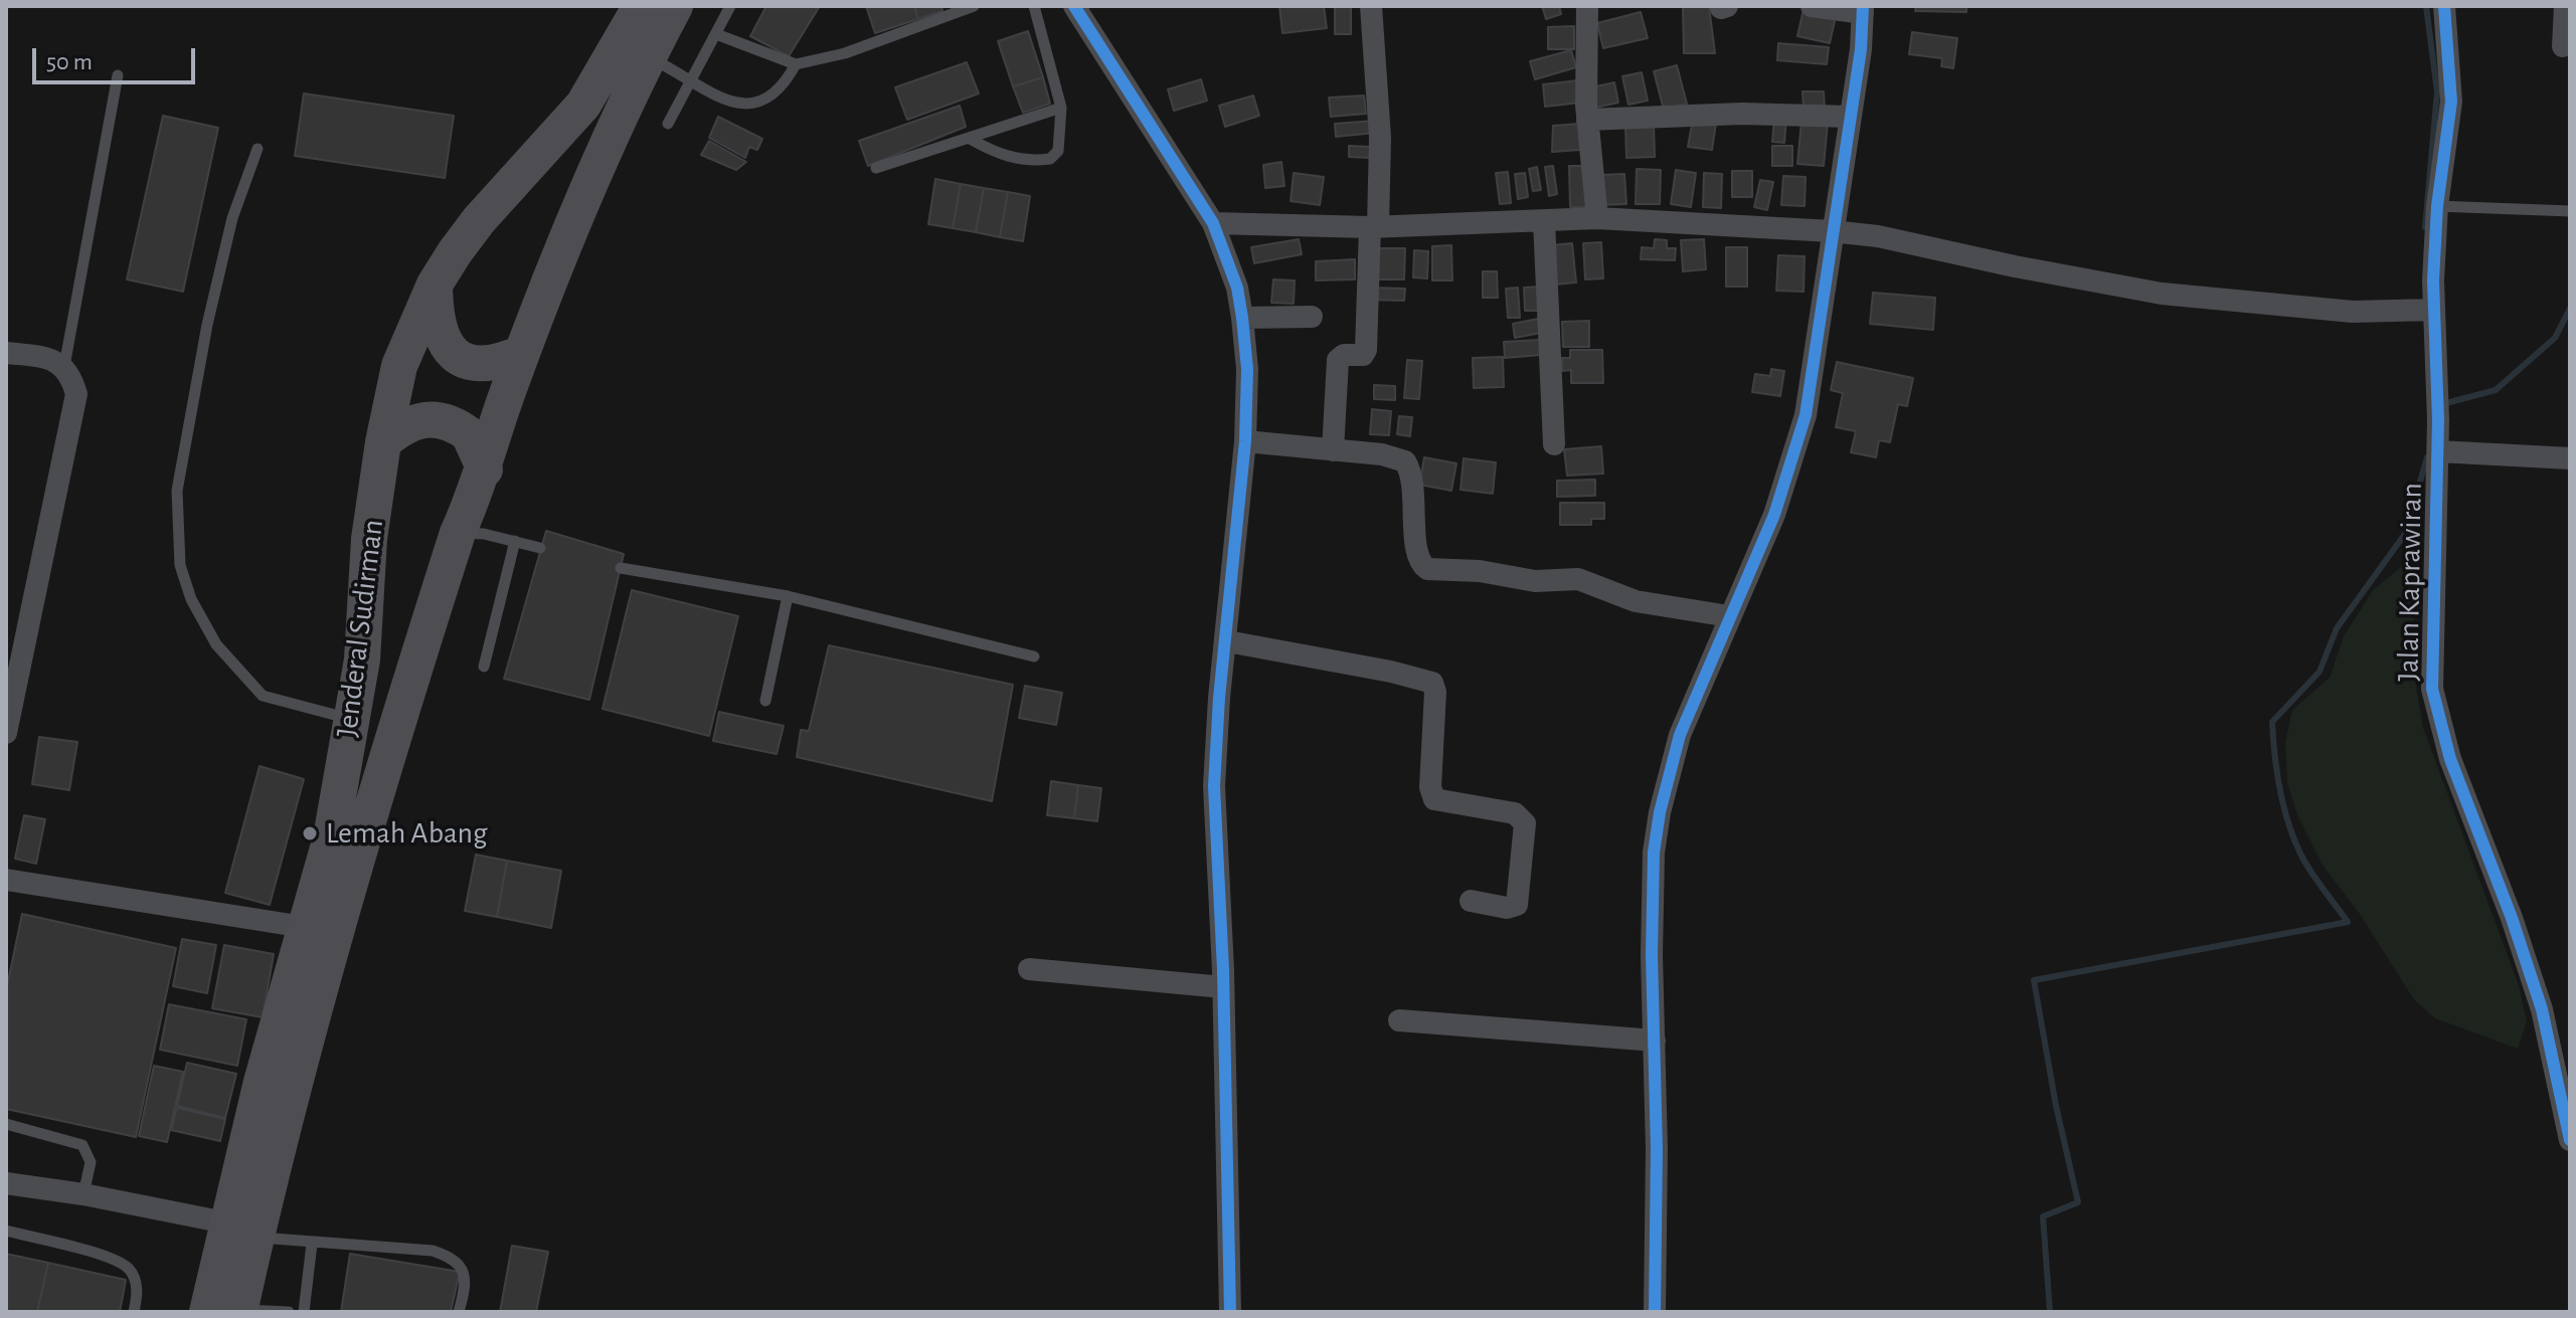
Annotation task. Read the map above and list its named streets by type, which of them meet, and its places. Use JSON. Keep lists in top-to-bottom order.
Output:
{
  "streets": {
    "highway": ["Jenderal Sudirman"],
    "street": ["Jalan Kaprawiran"]
  },
  "places": ["Lemah Abang"],
  "scale_bar": "50 m"
}
